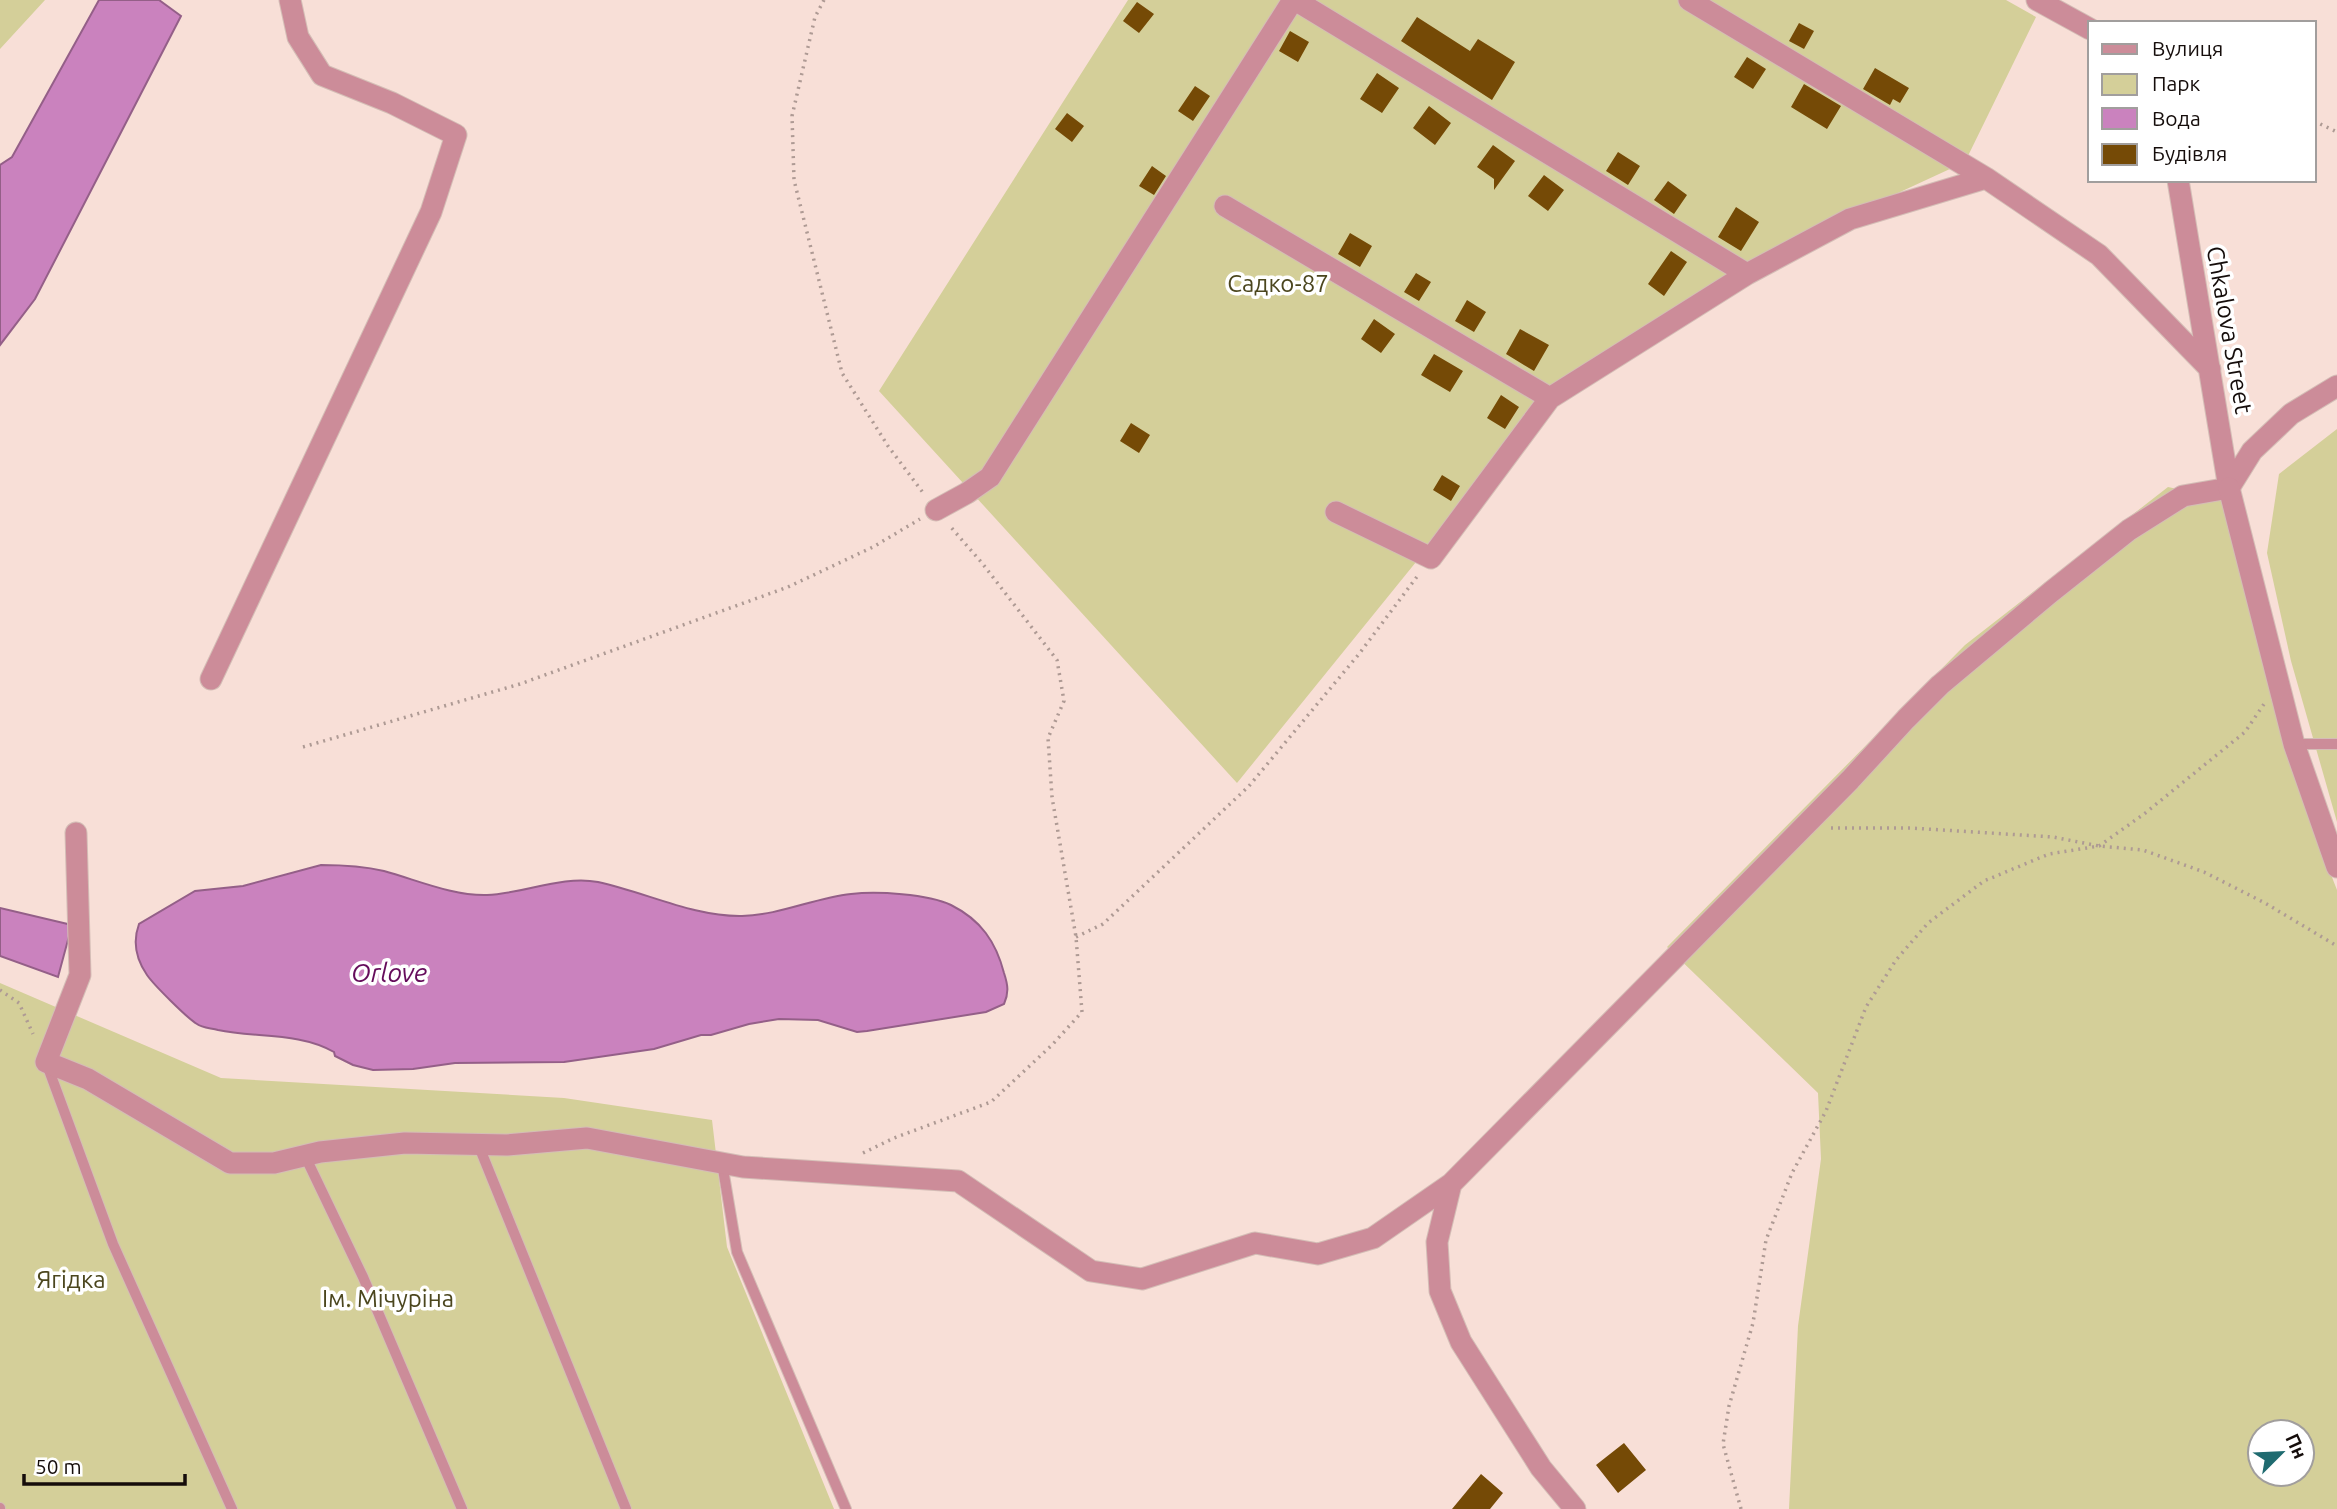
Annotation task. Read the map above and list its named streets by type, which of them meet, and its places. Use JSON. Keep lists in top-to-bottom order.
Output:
{
  "streets": {
    "street": ["Chkalova Street"]
  },
  "water": ["Orlove"],
  "parks": ["Садко-87", "Ягідка", "Ім. Мічуріна"],
  "legend": [
    "Вулиця",
    "Парк",
    "Вода",
    "Будівля"
  ],
  "scale_bar": "50 m",
  "north": "top right"
}
